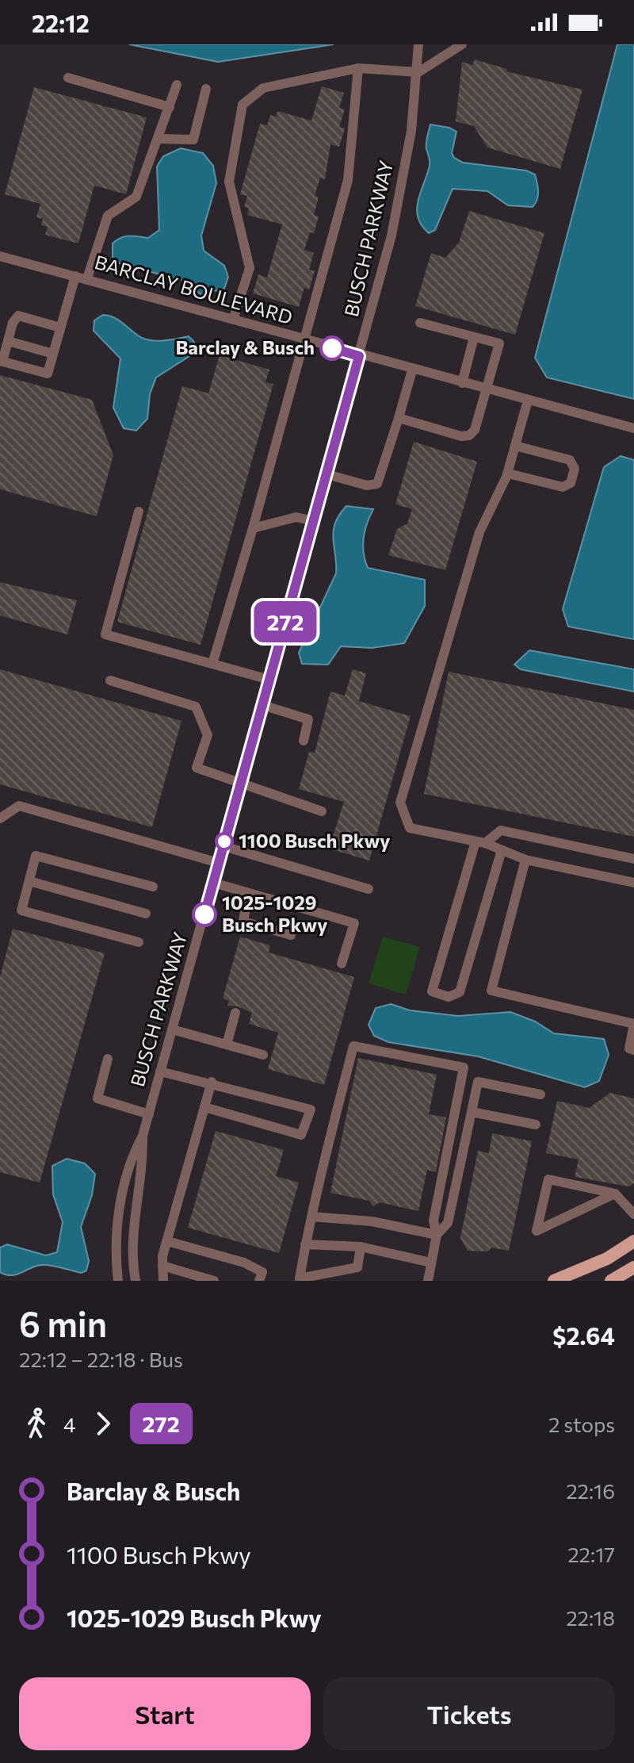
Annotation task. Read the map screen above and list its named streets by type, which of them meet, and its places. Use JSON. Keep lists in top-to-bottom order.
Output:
{
  "streets": {
    "street": ["BUSCH PARKWAY", "BARCLAY BOULEVARD"]
  },
  "crossings": [
    ["BUSCH PARKWAY", "BARCLAY BOULEVARD"]
  ],
  "places": ["Barclay & Busch", "1100 Busch Pkwy", "1025-1029 Busch Pkwy"],
  "lines": ["bus line 272"],
  "page": {
    "status": "22:12",
    "on_map": "272",
    "heading": ["6 min", "22:12 – 22:18 · Bus", "$2.64"],
    "legs": ["4", "272", "2 stops"],
    "list": [
      {
        "name": "Barclay & Busch",
        "value": "22:16"
      },
      {
        "name": "1100 Busch Pkwy",
        "value": "22:17"
      },
      {
        "name": "1025-1029 Busch Pkwy",
        "value": "22:18"
      }
    ],
    "buttons": ["Start", "Tickets"]
  }
}
